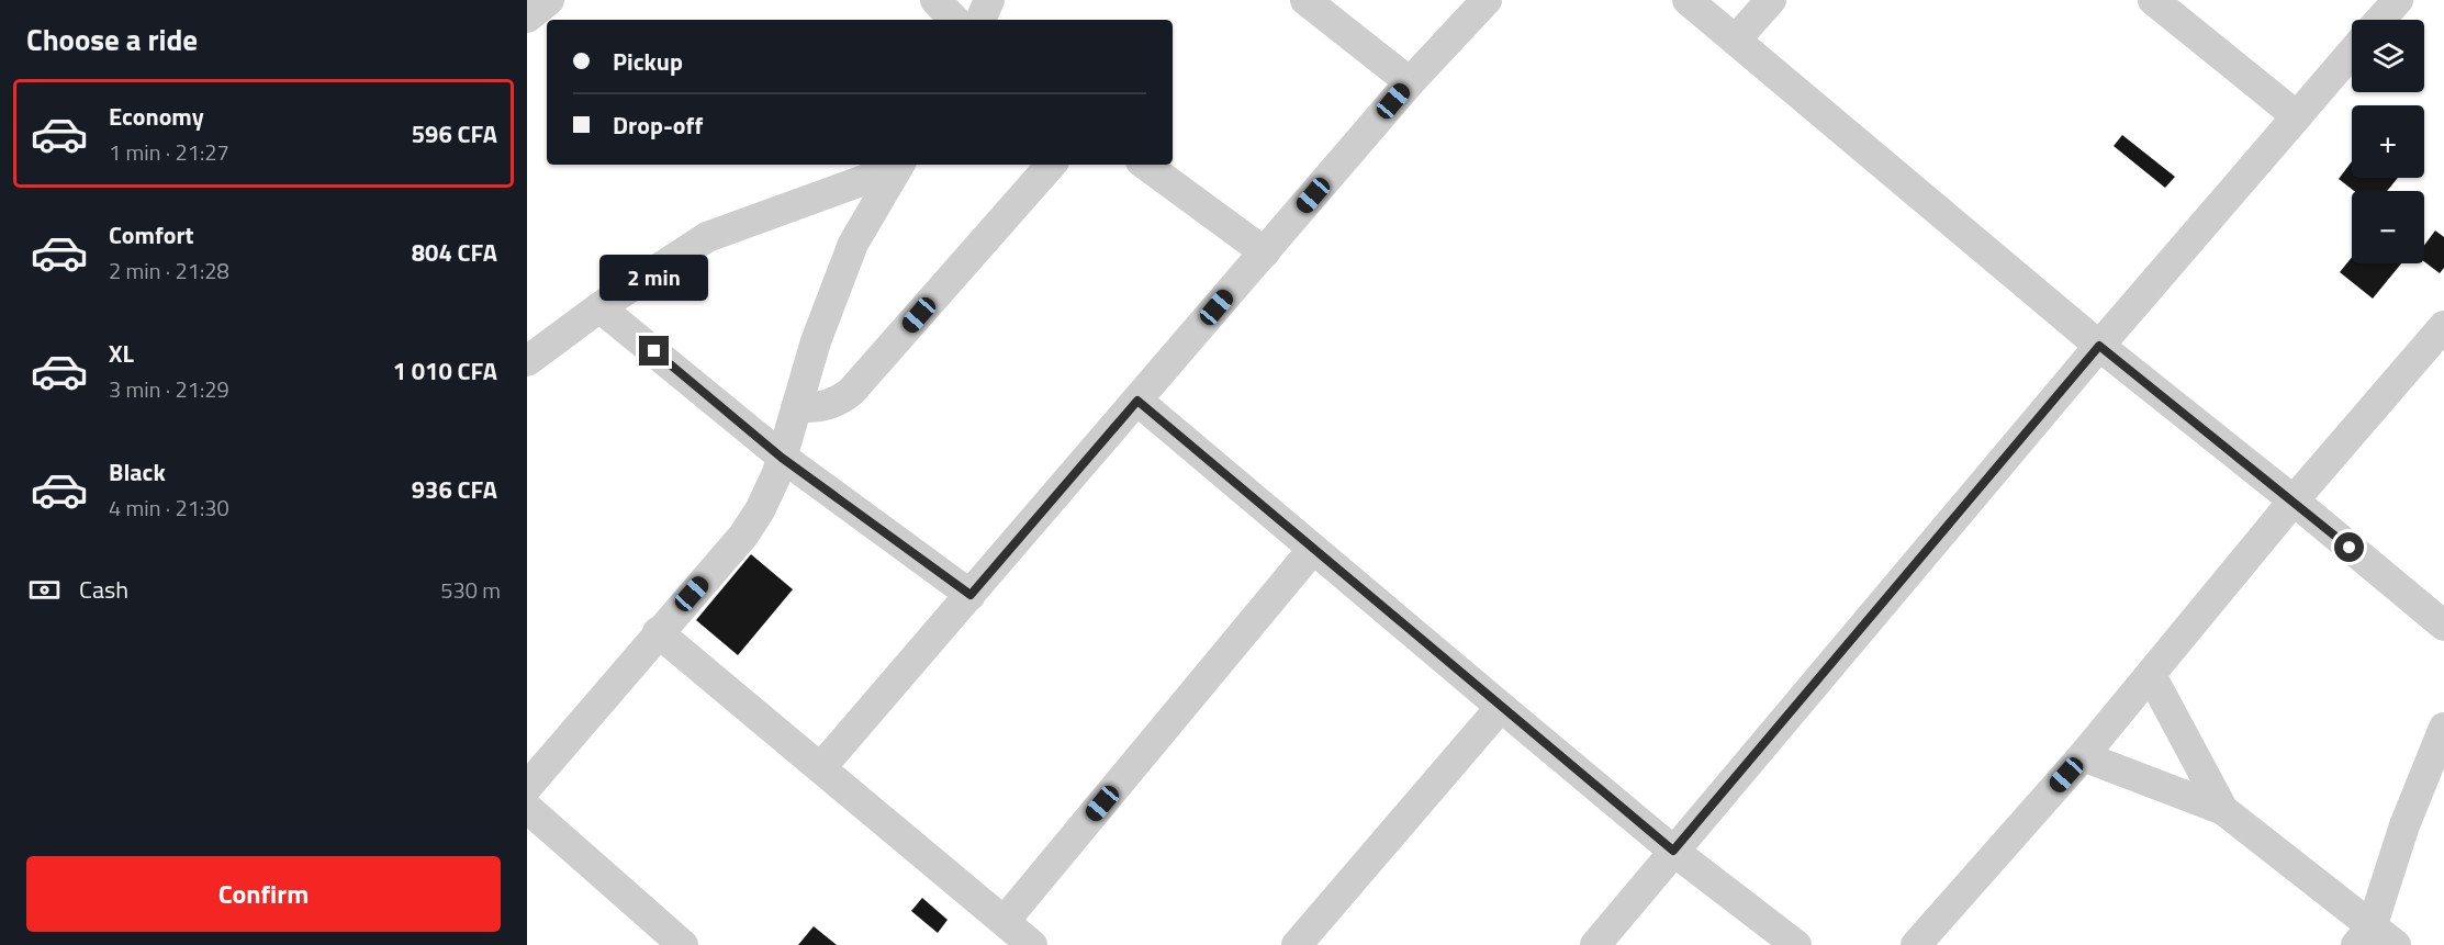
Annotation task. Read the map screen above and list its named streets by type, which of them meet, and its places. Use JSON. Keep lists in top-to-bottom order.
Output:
{
  "page": {
    "heading": "Choose a ride",
    "map_buttons": ["+", "−"],
    "banner": ["Pickup", "Drop-off"],
    "list": [
      {
        "name": "Economy",
        "note": "1 min · 21:27",
        "value": "596 CFA"
      },
      {
        "name": "Comfort",
        "note": "2 min · 21:28",
        "value": "804 CFA"
      },
      {
        "name": "XL",
        "note": "3 min · 21:29",
        "value": "1 010 CFA"
      },
      {
        "name": "Black",
        "note": "4 min · 21:30",
        "value": "936 CFA"
      }
    ],
    "bubble": "2 min",
    "pay": ["Cash", "530 m"],
    "buttons": "Confirm"
  }
}
